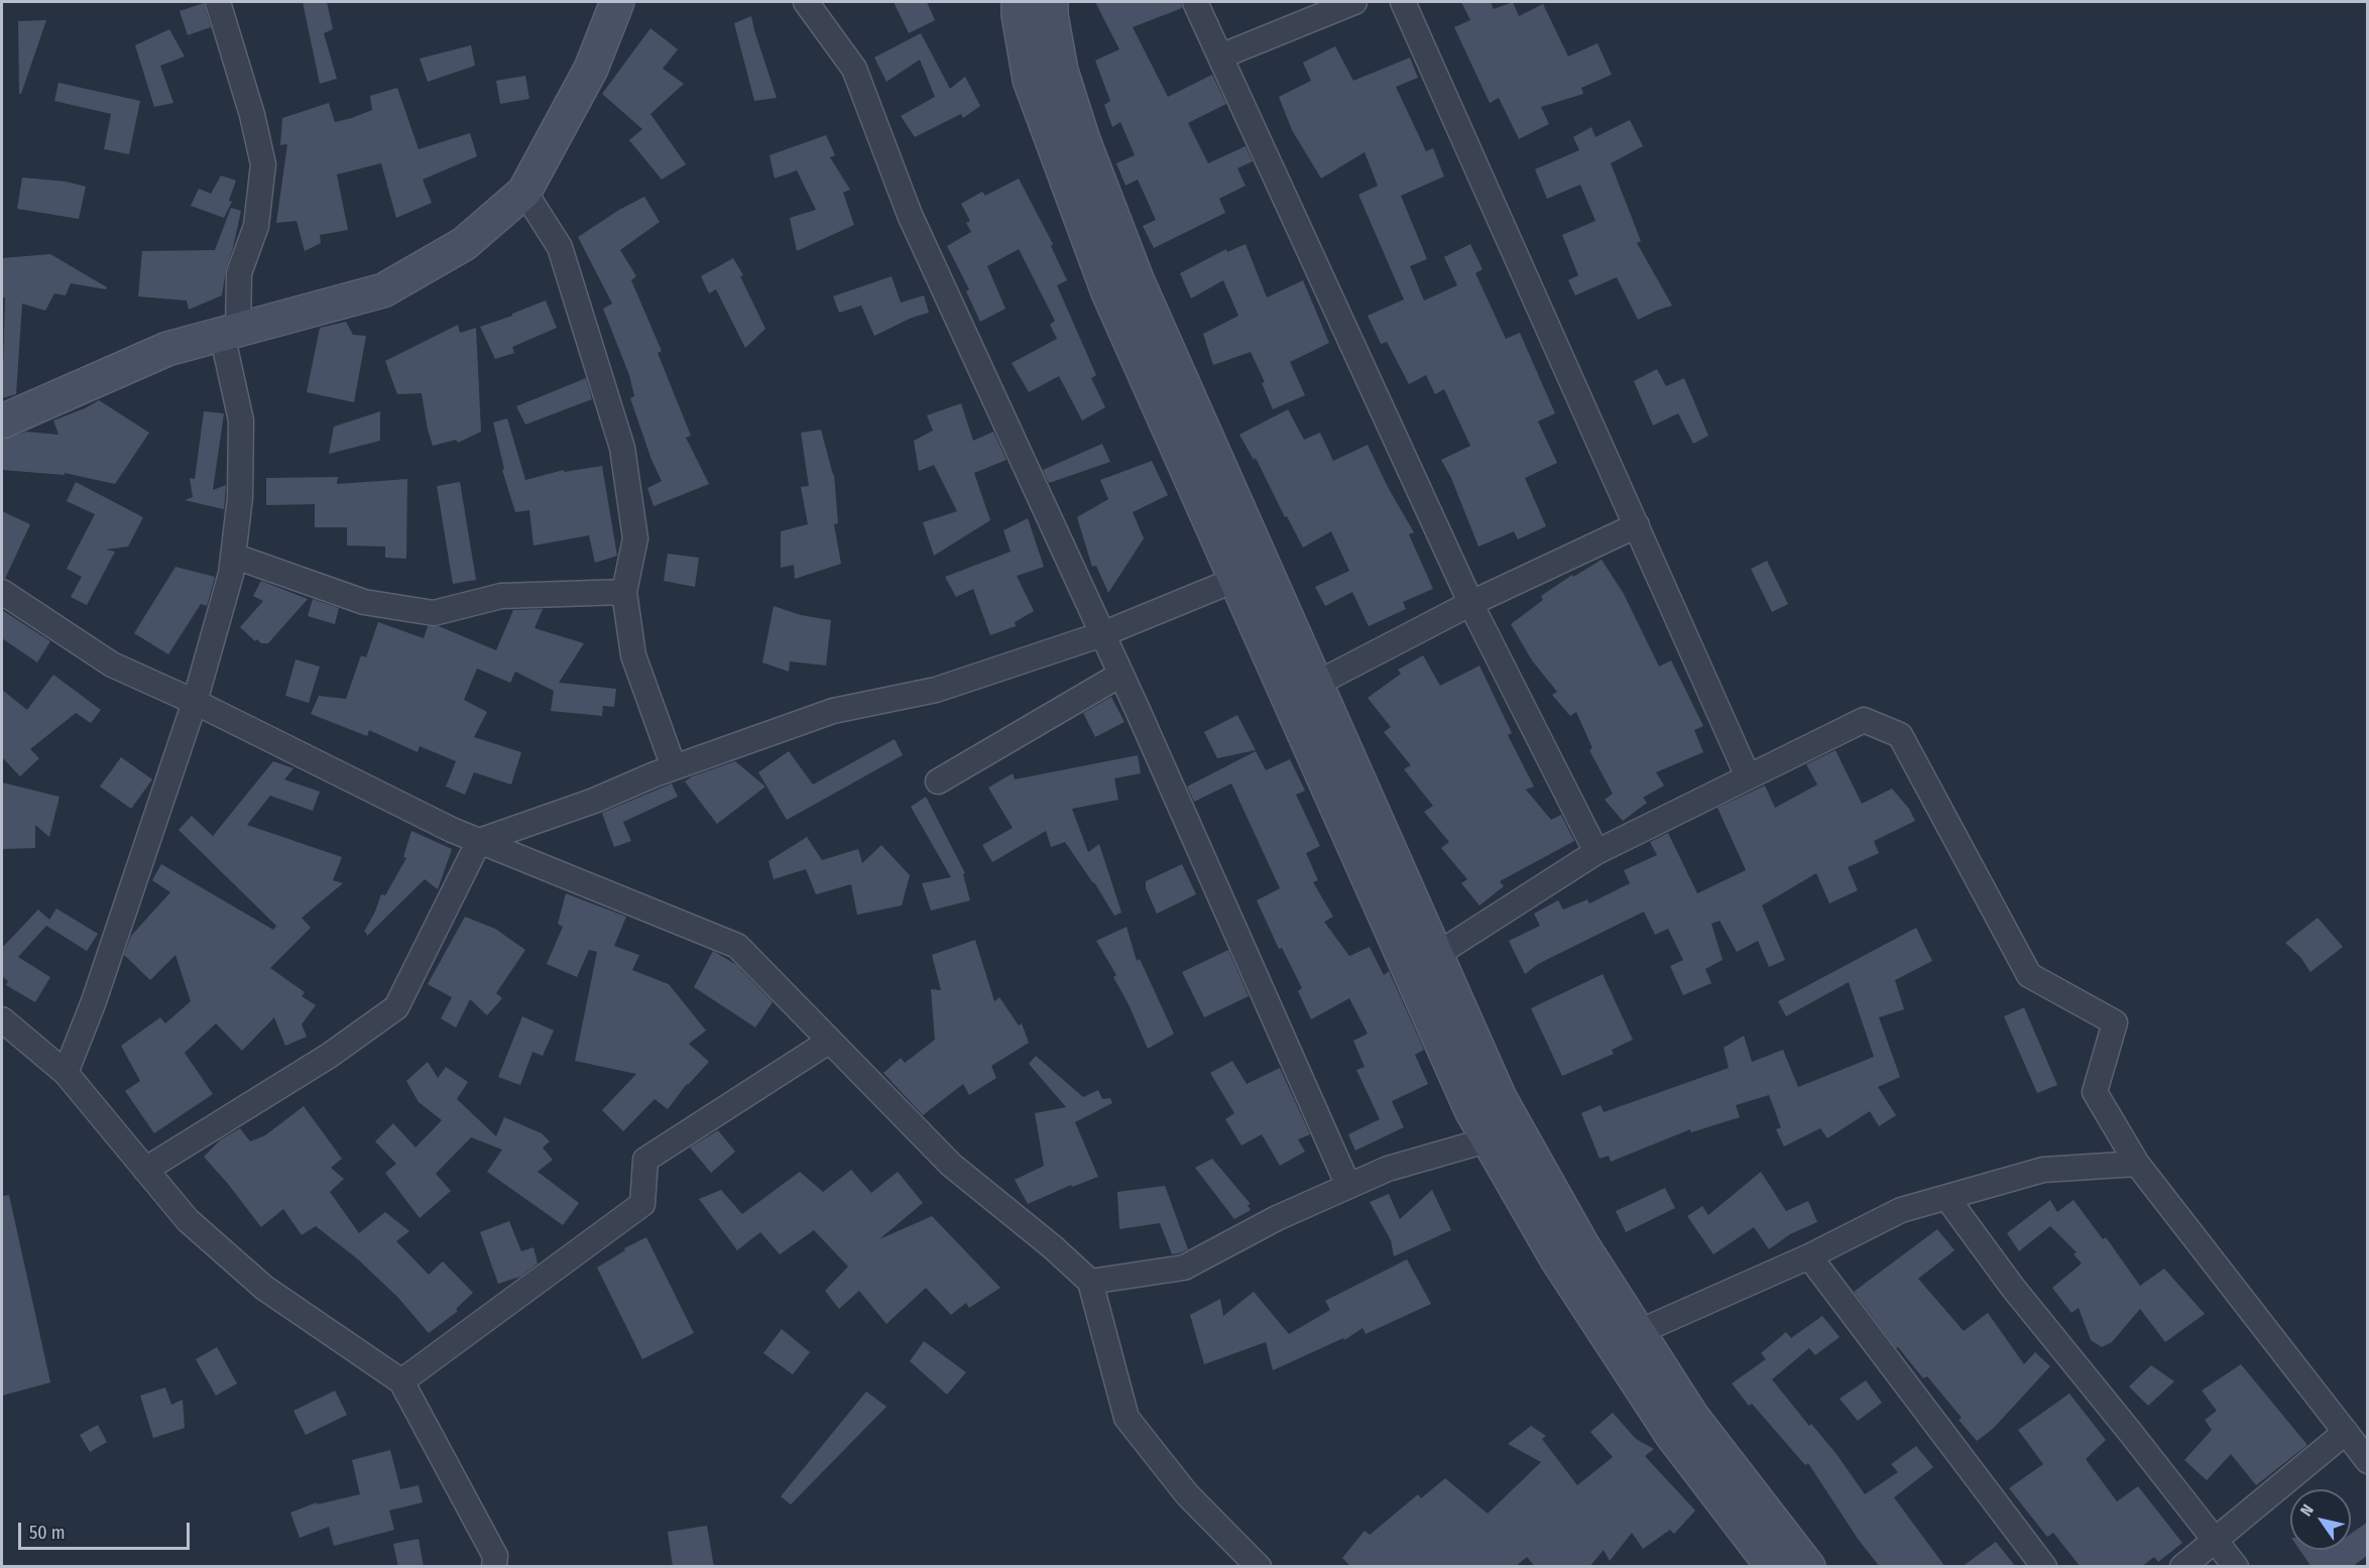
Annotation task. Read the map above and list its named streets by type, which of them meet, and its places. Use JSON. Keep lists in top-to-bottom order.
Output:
{
  "scale_bar": "50 m",
  "north": "top left"
}
